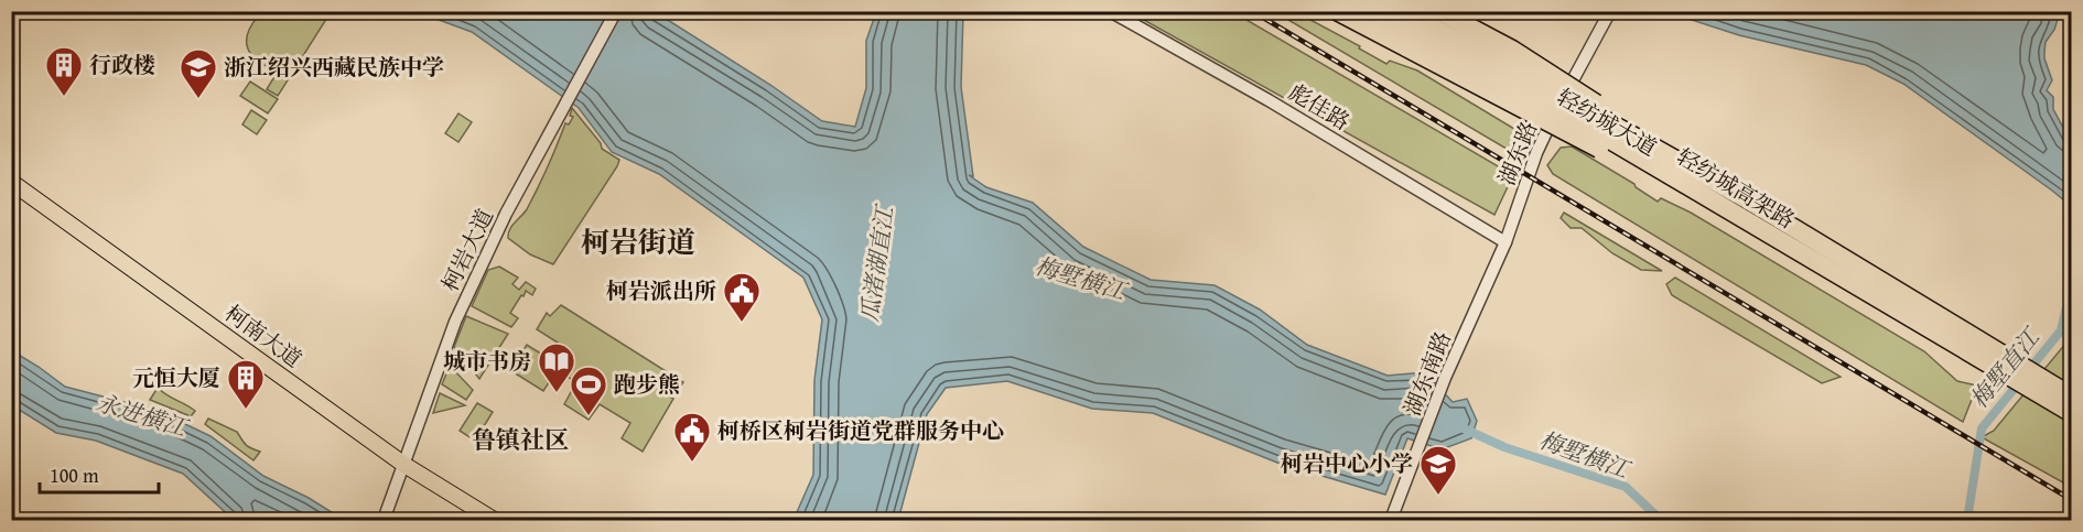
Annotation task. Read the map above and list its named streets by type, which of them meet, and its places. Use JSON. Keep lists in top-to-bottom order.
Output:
{
  "streets": {
    "highway": ["轻纺城高架路"],
    "main road": ["轻纺城大道", "柯南大道"],
    "street": [
      "彪佳路",
      "湖东路",
      "柯岩大道",
      "湖东南路"
    ]
  },
  "crossings": [
    ["彪佳路", "湖东路"],
    ["彪佳路", "湖东南路"],
    ["轻纺城大道", "湖东路"],
    ["湖东路", "湖东南路"],
    ["柯岩大道", "柯南大道"]
  ],
  "districts": ["柯岩街道", "鲁镇社区"],
  "water": [
    "瓜渚湖直江",
    "梅墅横江",
    "梅墅直江",
    "永进横江"
  ],
  "places": {
    "building": ["行政楼", "元恒大厦"],
    "school or university": ["浙江绍兴西藏民族中学", "柯岩中心小学"],
    "public building": ["柯岩派出所", "柯桥区柯岩街道党群服务中心"],
    "library": ["城市书房"],
    "sports": ["跑步熊"]
  },
  "scale_bar": "100 m"
}
